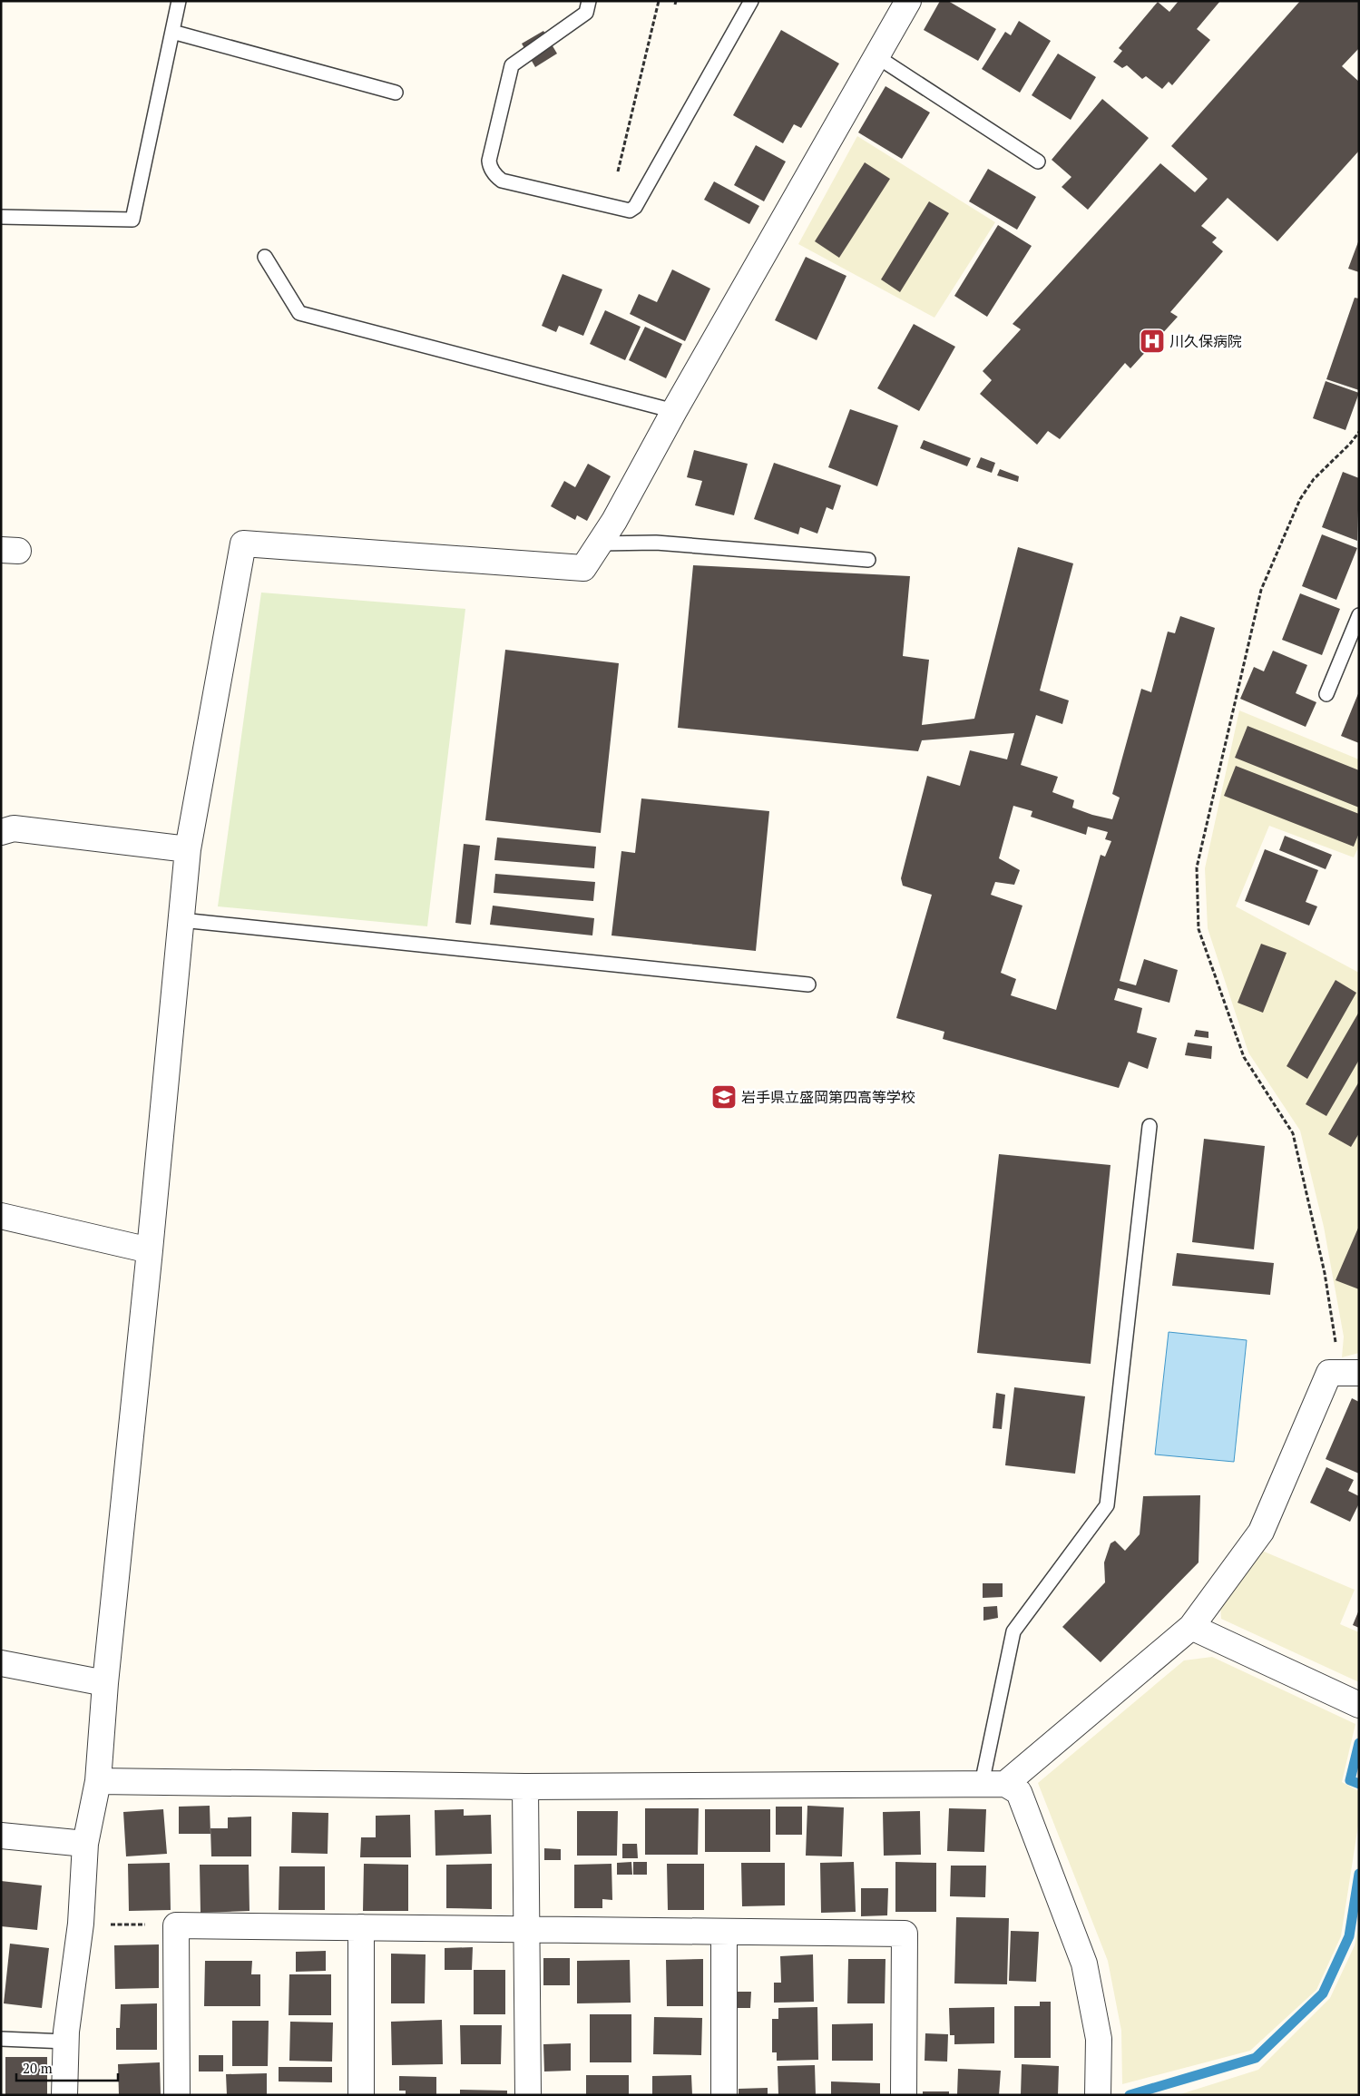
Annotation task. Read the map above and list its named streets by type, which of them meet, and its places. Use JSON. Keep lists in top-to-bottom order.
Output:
{
  "places": {
    "hospital": ["川久保病院"],
    "school or university": ["岩手県立盛岡第四高等学校"]
  },
  "scale_bar": "20 m"
}
